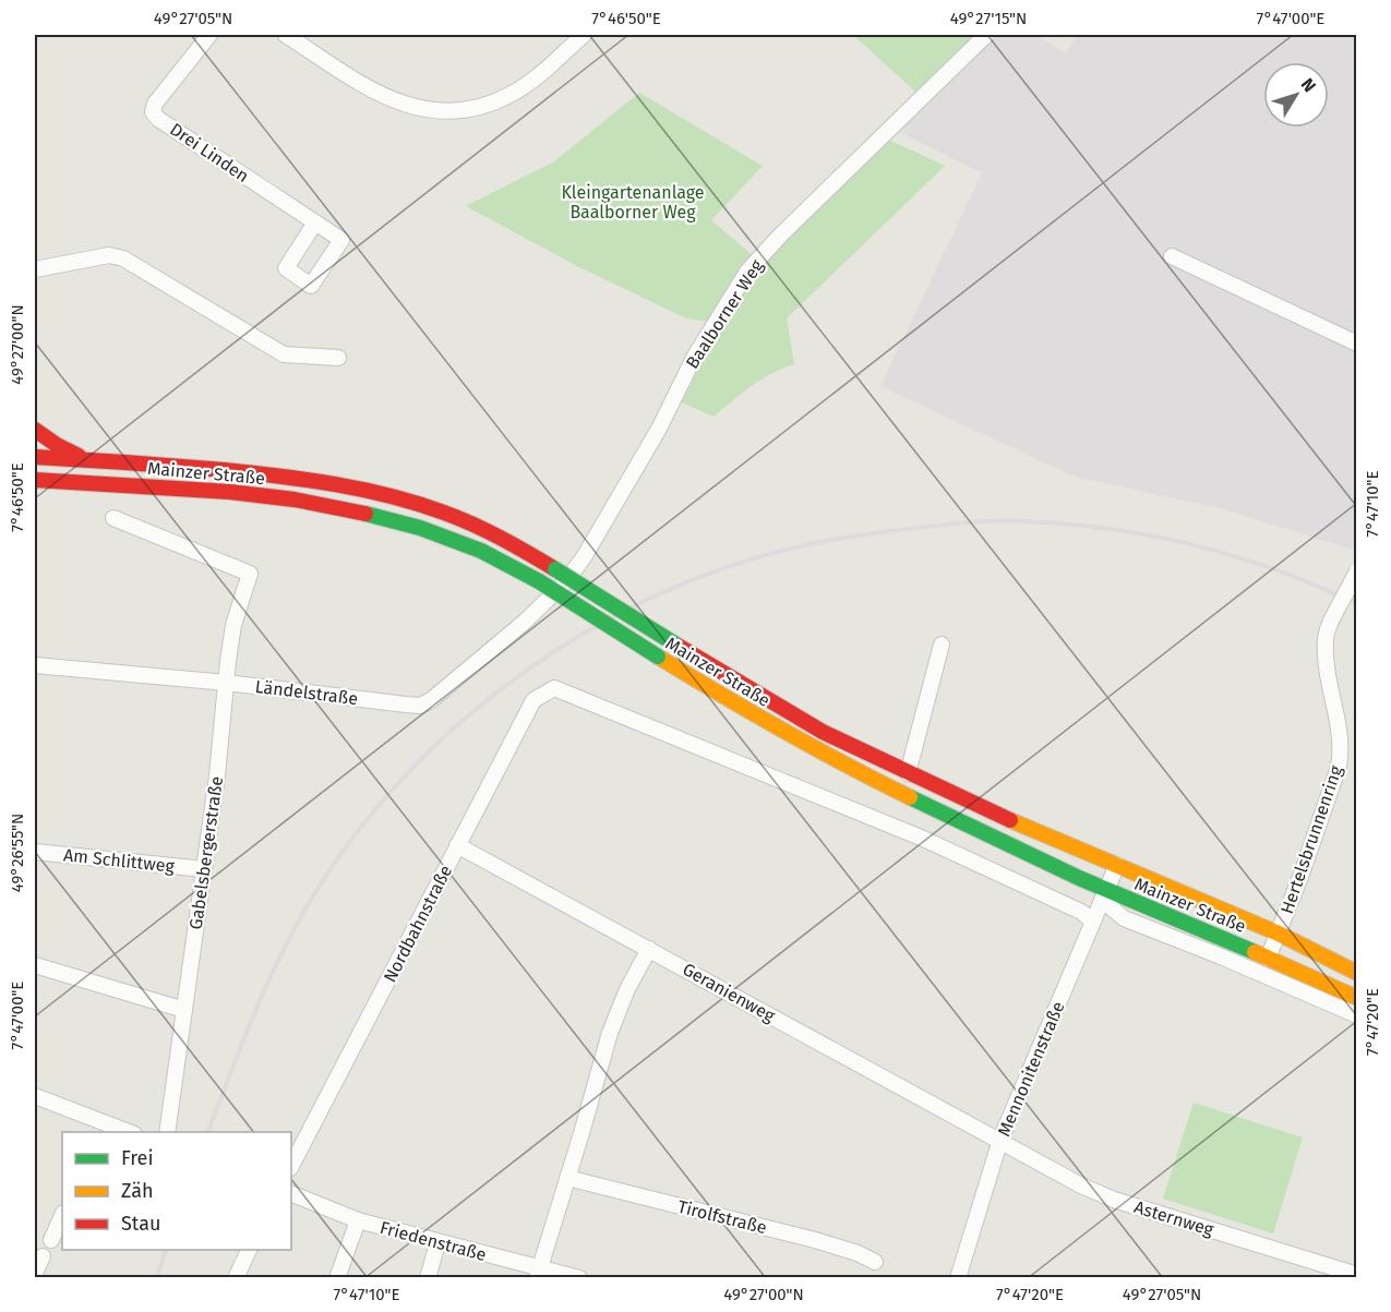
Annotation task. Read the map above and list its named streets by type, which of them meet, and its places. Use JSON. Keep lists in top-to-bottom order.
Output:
{
  "streets": {
    "main road": ["Mainzer Straße"],
    "street": [
      "Drei Linden",
      "Baalborner Weg",
      "Ländelstraße",
      "Hertelsbrunnenring",
      "Gabelsbergerstraße",
      "Am Schlittweg",
      "Nordbahnstraße",
      "Geranienweg",
      "Mennonitenstraße",
      "Tirolfstraße",
      "Asternweg",
      "Friedenstraße"
    ]
  },
  "crossings": [
    ["Baalborner Weg", "Ländelstraße"],
    ["Mainzer Straße", "Hertelsbrunnenring"],
    ["Mainzer Straße", "Mennonitenstraße"],
    ["Ländelstraße", "Gabelsbergerstraße"],
    ["Gabelsbergerstraße", "Am Schlittweg"],
    ["Nordbahnstraße", "Geranienweg"],
    ["Nordbahnstraße", "Mennonitenstraße"],
    ["Geranienweg", "Mennonitenstraße"],
    ["Geranienweg", "Asternweg"],
    ["Mennonitenstraße", "Asternweg"]
  ],
  "parks": ["Kleingartenanlage Baalborner Weg"],
  "legend": ["Frei", "Zäh", "Stau"],
  "north": "top right",
  "coordinates": [
    "49°27'05\"N",
    "7°46'50\"E",
    "49°27'15\"N",
    "7°47'00\"E",
    "49°27'00\"N",
    "7°47'10\"E",
    "49°26'55\"N",
    "7°47'20\"E"
  ]
}
